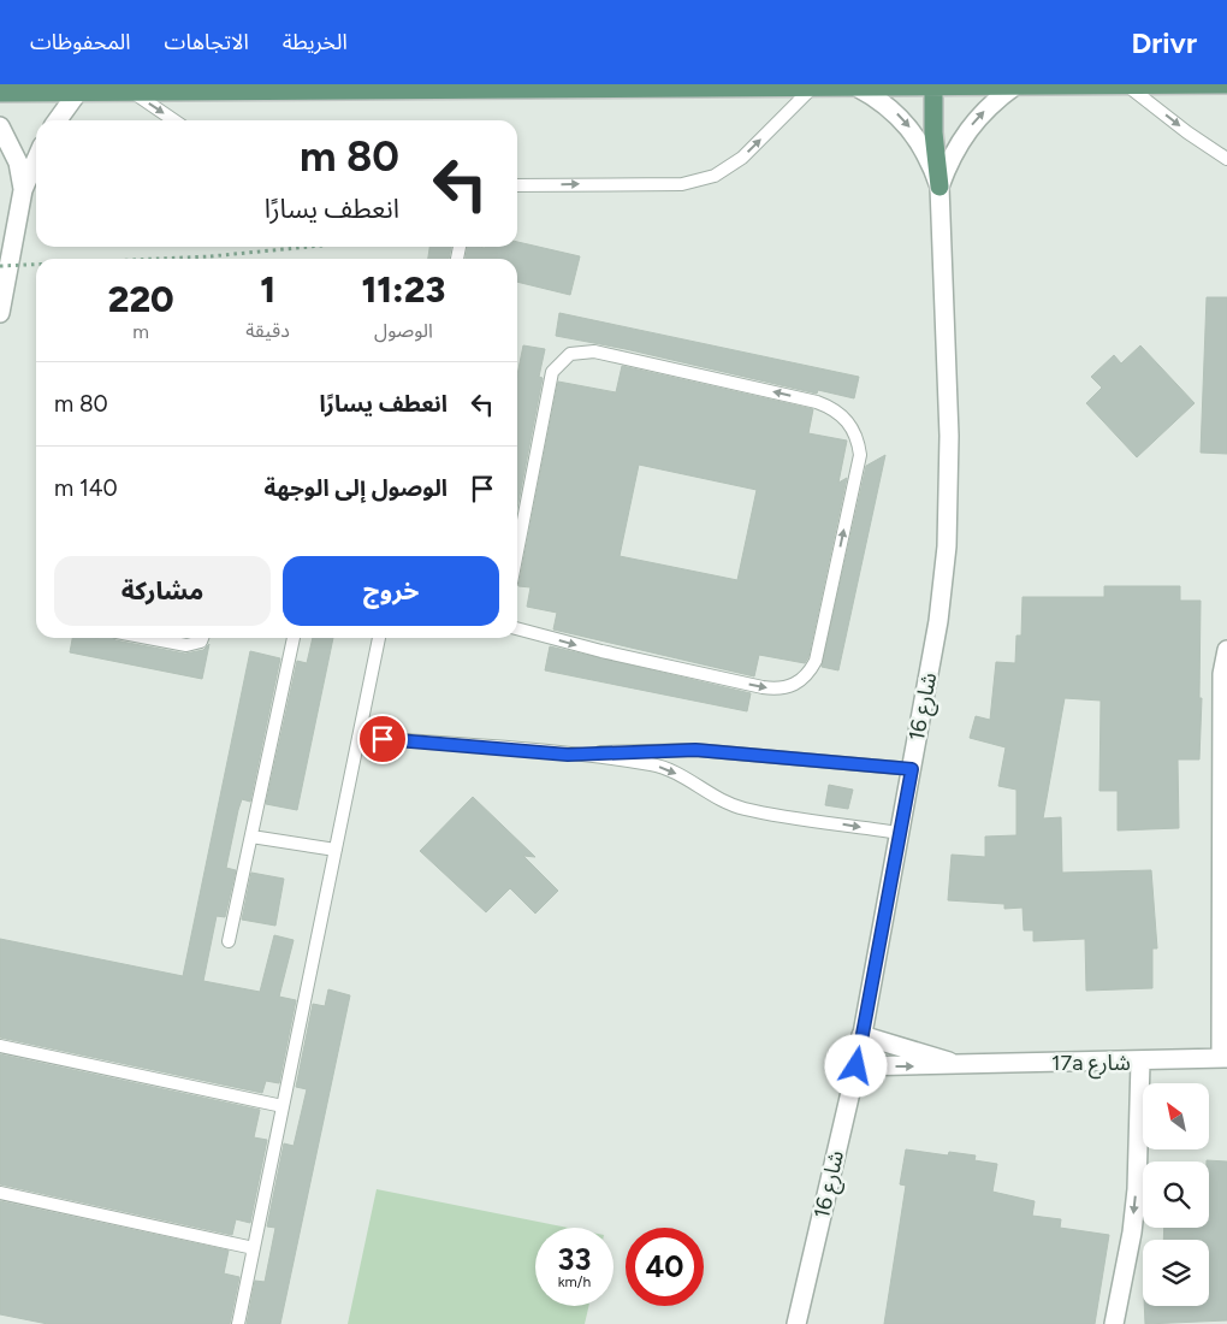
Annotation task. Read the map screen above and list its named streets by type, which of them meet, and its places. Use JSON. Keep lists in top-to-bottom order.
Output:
{
  "streets": {
    "street": ["شارع 16", "17a شارع"]
  },
  "crossings": [
    ["شارع 16", "17a شارع"]
  ],
  "north": "top left",
  "page": {
    "header": "Drivr",
    "nav": ["الخريطة", "الاتجاهات", "المحفوظات"],
    "turn": ["80 m", "انعطف يسارًا"],
    "eta": [
      "11:23",
      "الوصول",
      "1",
      "دقيقة",
      "220",
      "m"
    ],
    "list": [
      {
        "name": "انعطف يسارًا",
        "value": "80 m"
      },
      {
        "name": "الوصول إلى الوجهة",
        "value": "140 m"
      }
    ],
    "buttons": ["خروج", "مشاركة"],
    "speed": "33 km/h",
    "limit": "40"
  }
}
